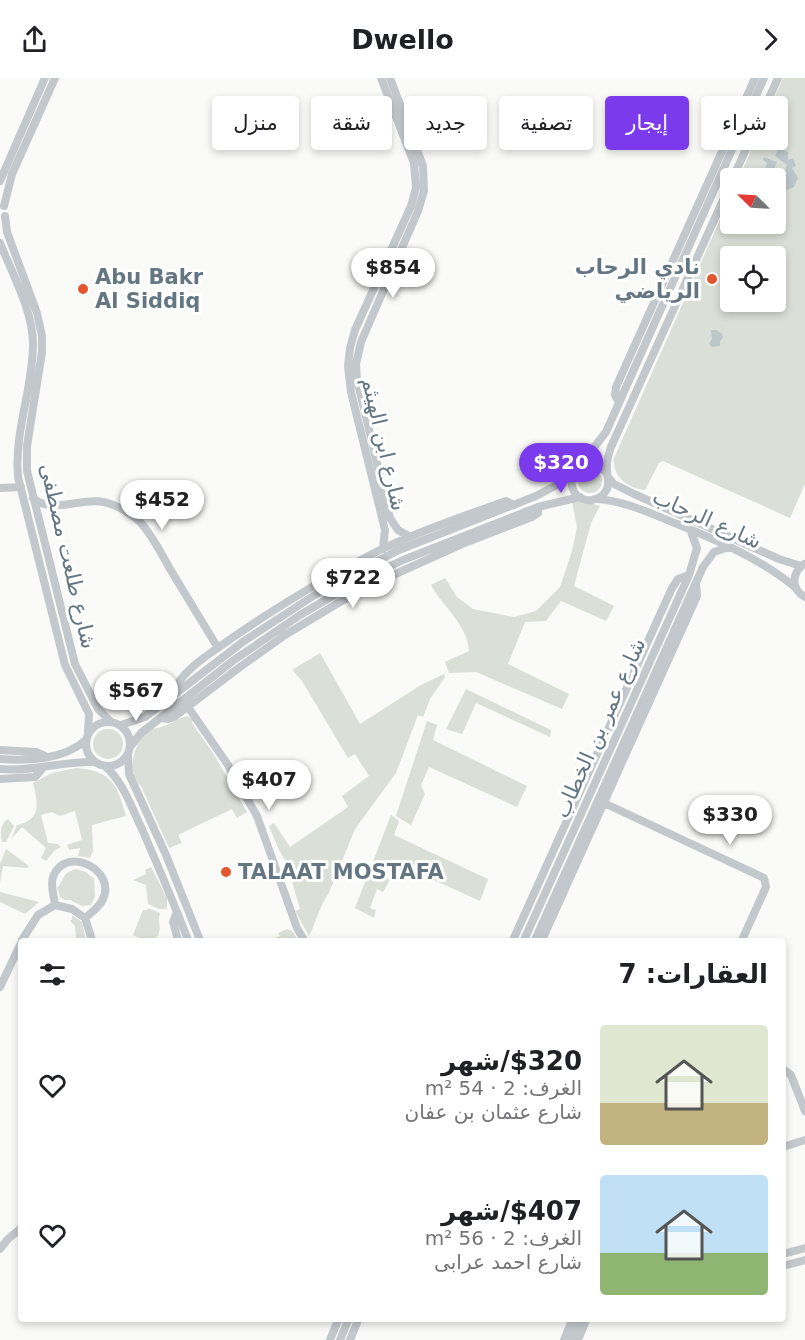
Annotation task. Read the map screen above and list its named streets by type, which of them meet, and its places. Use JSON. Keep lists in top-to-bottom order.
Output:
{
  "streets": {
    "street": [
      "شارع ابن الهيثم",
      "شارع الرحاب",
      "شارع طلعت مصطفى",
      "شارع عمر بن الخطاب"
    ]
  },
  "crossings": [
    ["شارع الرحاب", "شارع عمر بن الخطاب"]
  ],
  "places": ["نادي الرحاب الرياضي", "Abu Bakr Al Siddiq", "TALAAT MOSTAFA"],
  "north": "top left",
  "page": {
    "header": "Dwello",
    "chip": [
      "شراء",
      "إيجار",
      "تصفية",
      "جديد",
      "شقة",
      "منزل"
    ],
    "price": [
      "$854",
      "$320",
      "$452",
      "$722",
      "$567",
      "$407",
      "$330"
    ],
    "heading": "العقارات: 7",
    "list": [
      {
        "name": "$320/شهر",
        "note": "الغرف: 2 · 54 m² · شارع عثمان بن عفان"
      },
      {
        "name": "$407/شهر",
        "note": "الغرف: 2 · 56 m² · شارع احمد عرابى"
      }
    ]
  }
}
